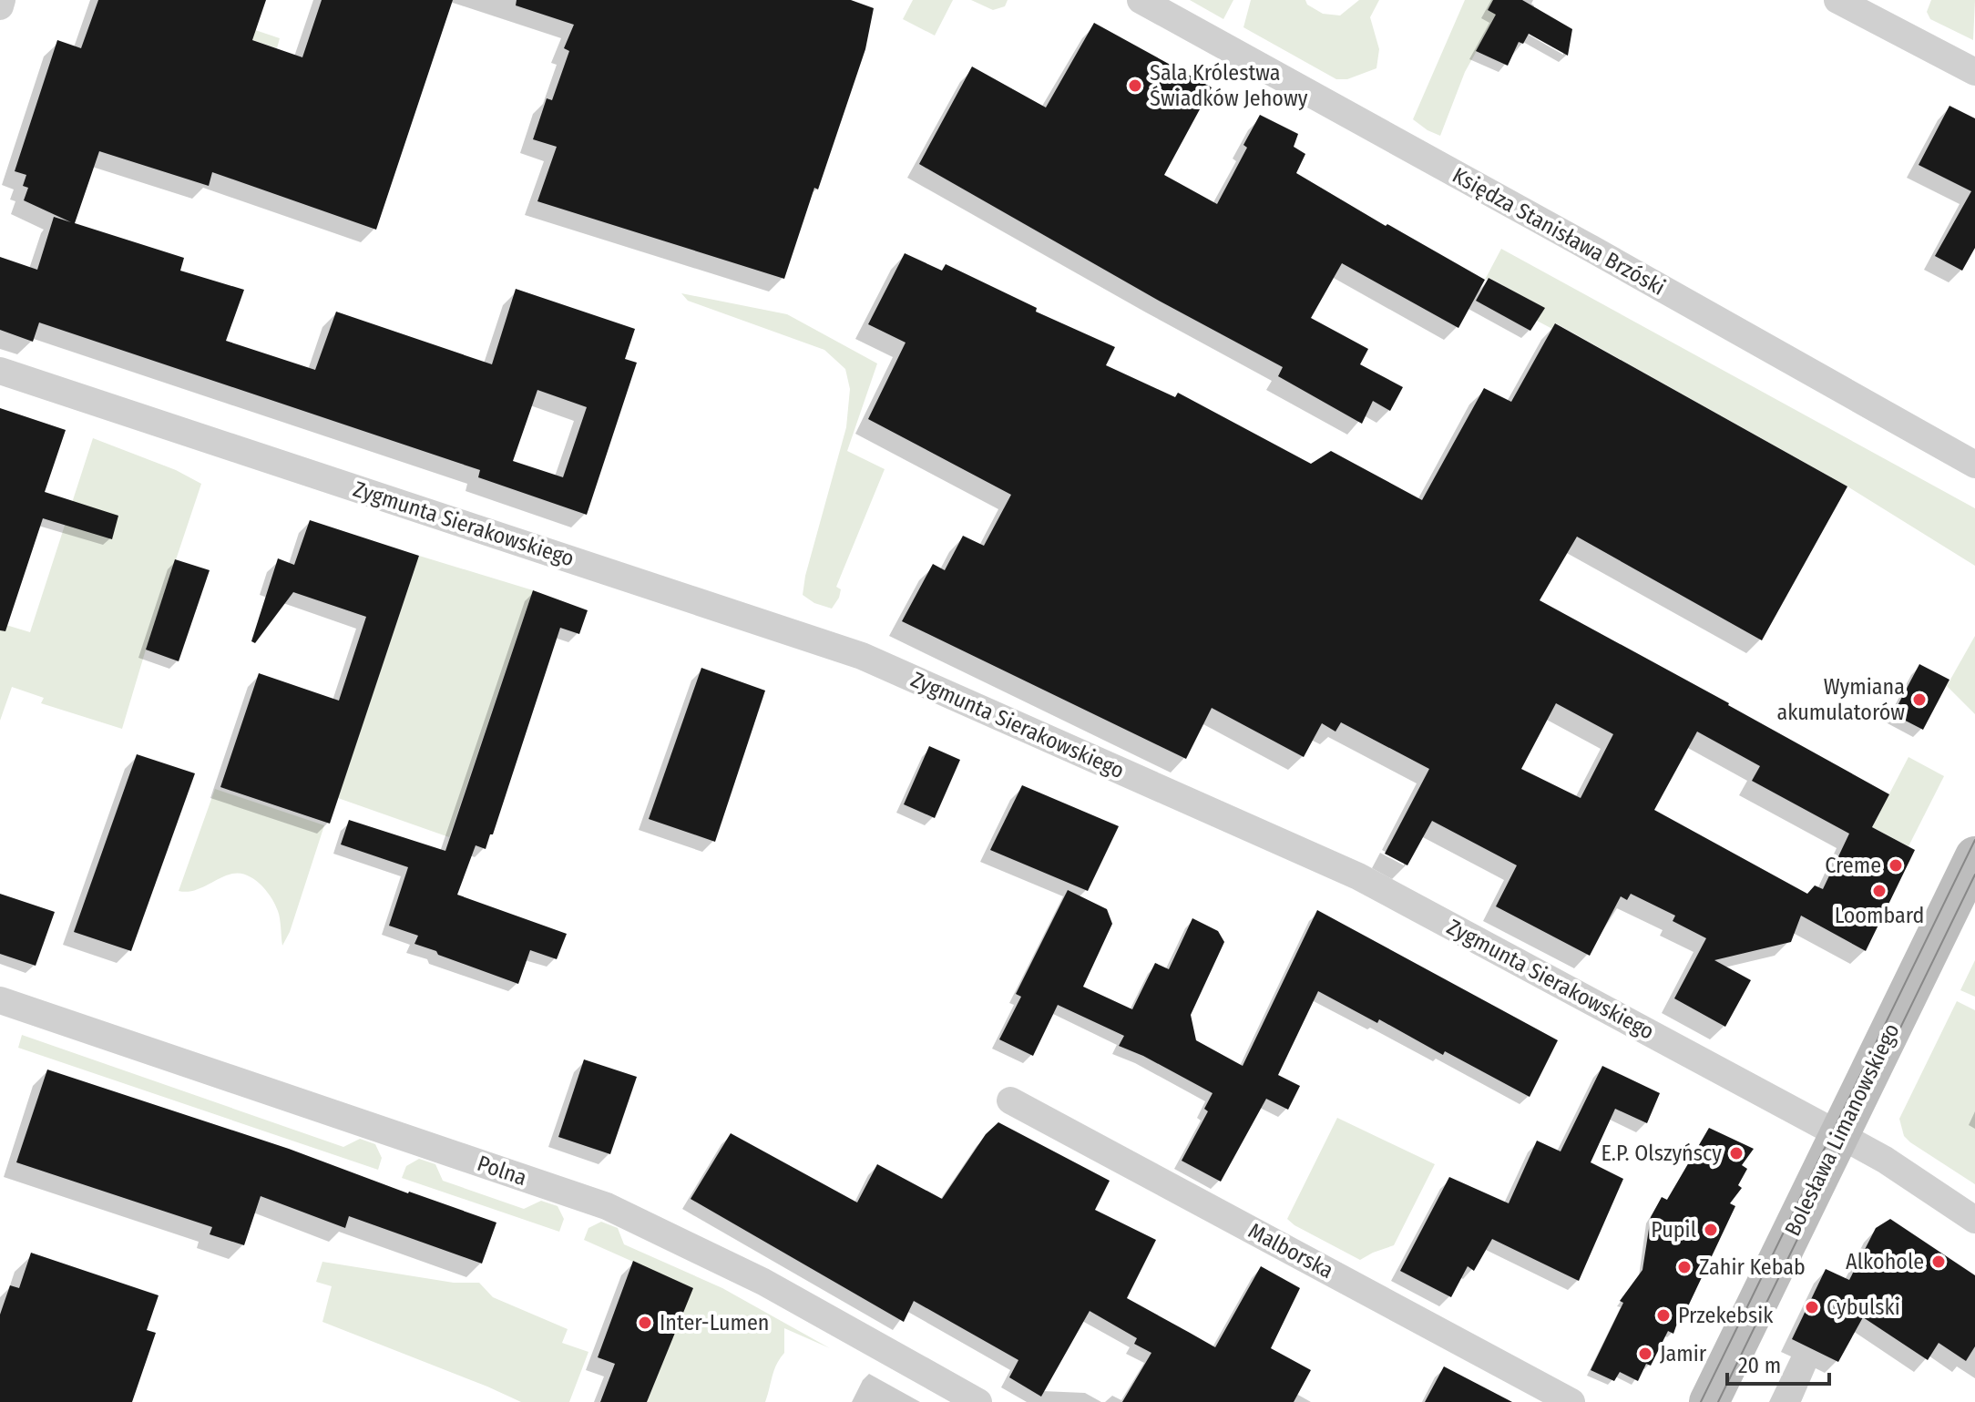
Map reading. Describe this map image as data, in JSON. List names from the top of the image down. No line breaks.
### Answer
{"streets":{"street":["Księdza Stanisława Brzóski","Zygmunta Sierakowskiego","Bolesława Limanowskiego","Polna","Malborska"]},"crossings":[["Zygmunta Sierakowskiego","Bolesława Limanowskiego"]],"places":["Sala Królestwa Świadków Jehowy","Wymiana akumulatorów","Creme","Loombard","E.P. Olszyńscy","Pupil","Alkohole","Zahir Kebab","Cybulski","Przekebsik","Inter-Lumen","Jamir"],"scale_bar":"20 m"}
